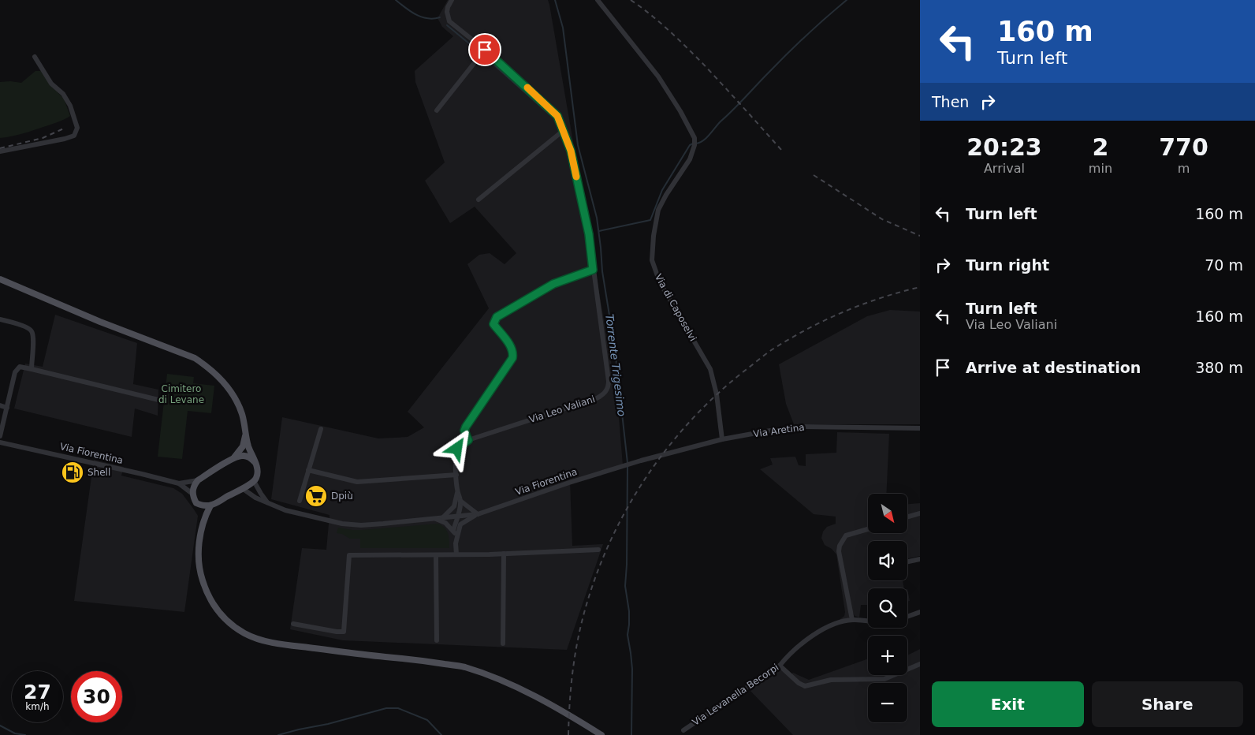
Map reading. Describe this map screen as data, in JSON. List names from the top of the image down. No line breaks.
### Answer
{"streets":{"main road":["Via Fiorentina"],"street":["Via di Caposelvi","Via Leo Valiani","Via Aretina","Via Levanella Becorpi"]},"crossings":[["Via di Caposelvi","Via Aretina"],["Via Aretina","Via Fiorentina"]],"water":["Torrente Trigesimo"],"parks":["Cimitero di Levane"],"places":{"fuel station":["Shell"],"supermarket":["Dpiù"]},"north":"bottom right","page":{"turn":["160 m","Turn left"],"then":"Then","eta":["20:23","Arrival","2","min","770","m"],"list":[{"name":"Turn left","value":"160 m"},{"name":"Turn right","value":"70 m"},{"name":"Turn left","note":"Via Leo Valiani","value":"160 m"},{"name":"Arrive at destination","value":"380 m"}],"map_buttons":["+","−"],"speed":"27 km/h","limit":"30","buttons":["Exit","Share"]}}
